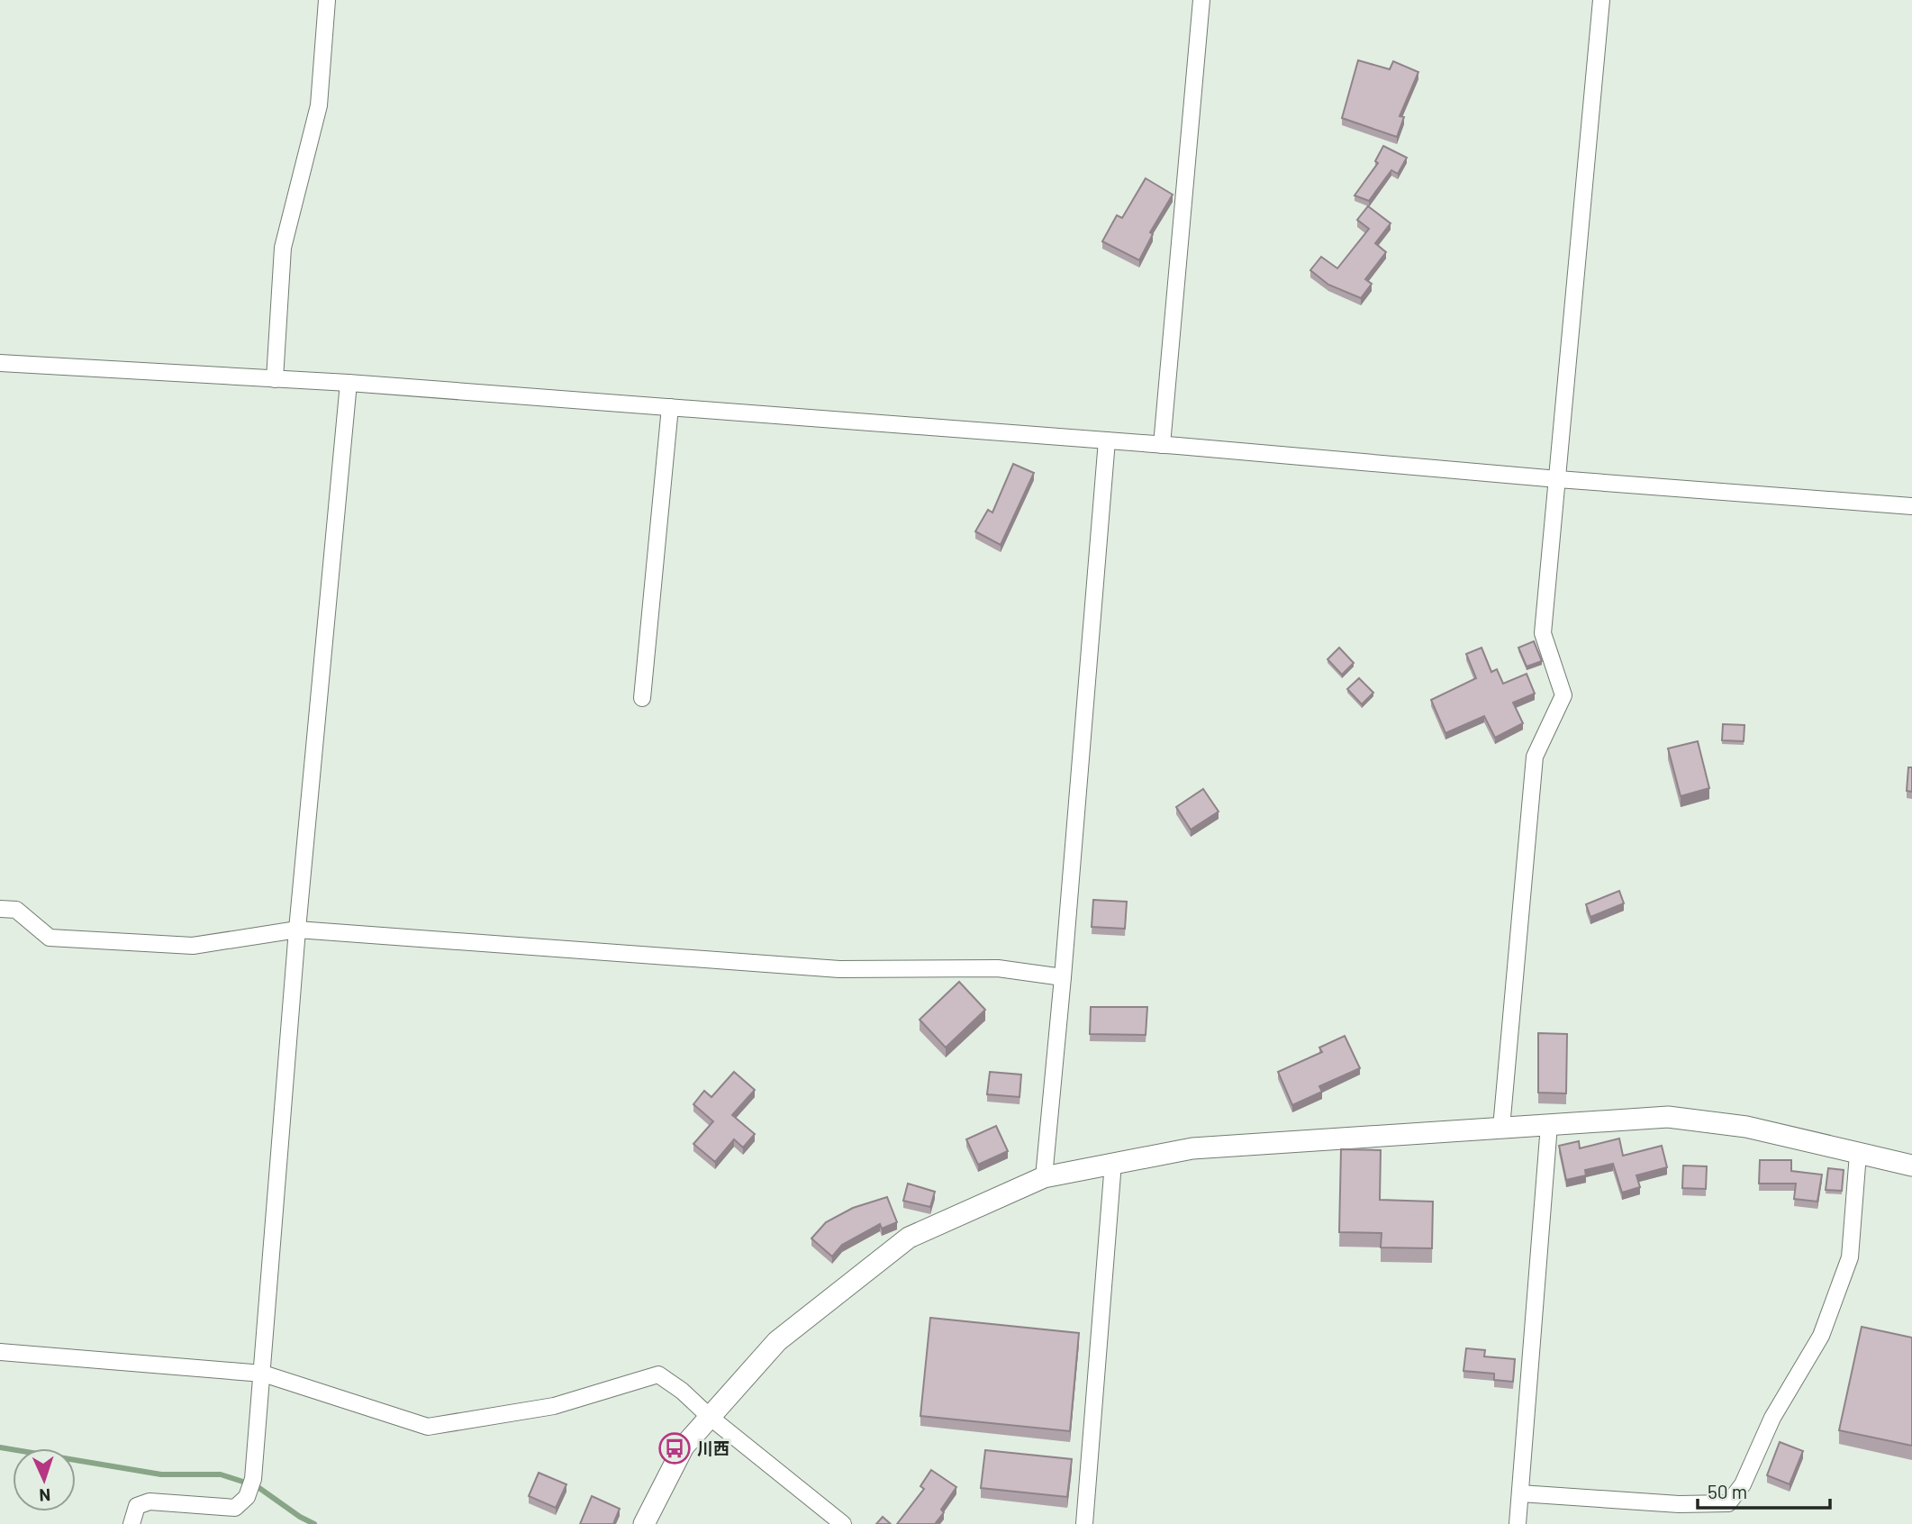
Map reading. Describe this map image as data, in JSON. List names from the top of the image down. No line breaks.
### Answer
{"places":{"bus stop":["川西"]},"scale_bar":"50 m","north":"bottom"}
